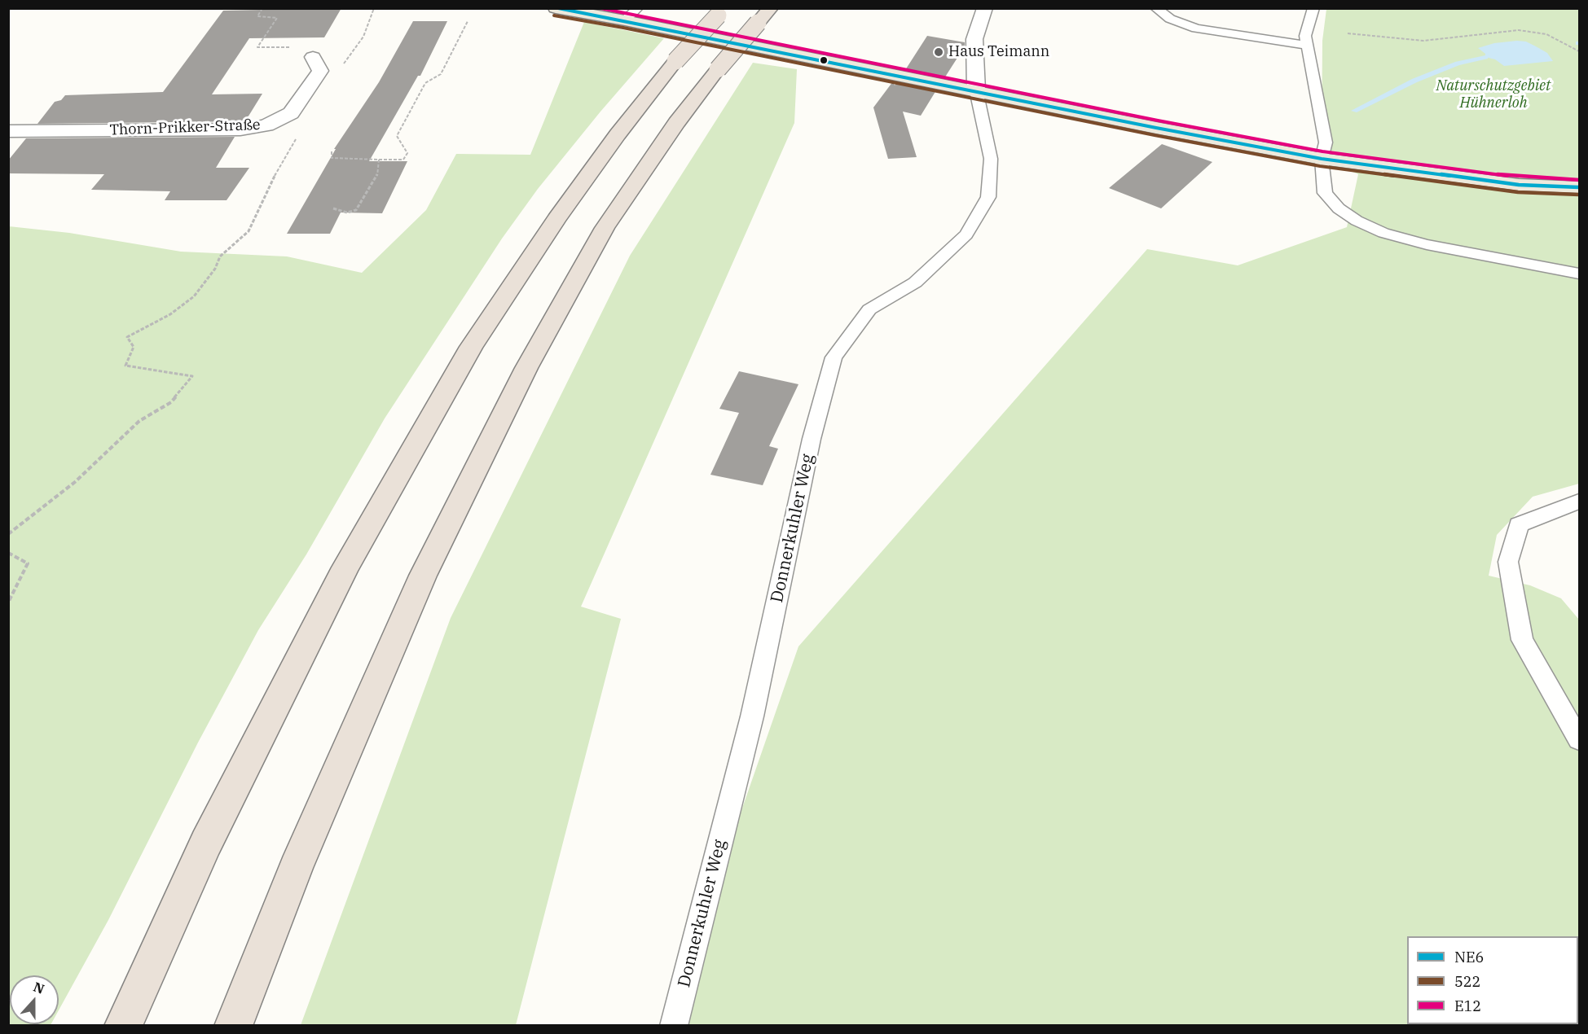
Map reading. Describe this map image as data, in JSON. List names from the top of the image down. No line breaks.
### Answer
{"streets":{"street":["Thorn-Prikker-Straße"],"lane":["Donnerkuhler Weg"]},"parks":["Naturschutzgebiet Hühnerloh"],"places":["Haus Teimann"],"lines":["transit line NE6","transit line E12","transit line 522"],"legend":["NE6","522","E12"],"north":"top"}
